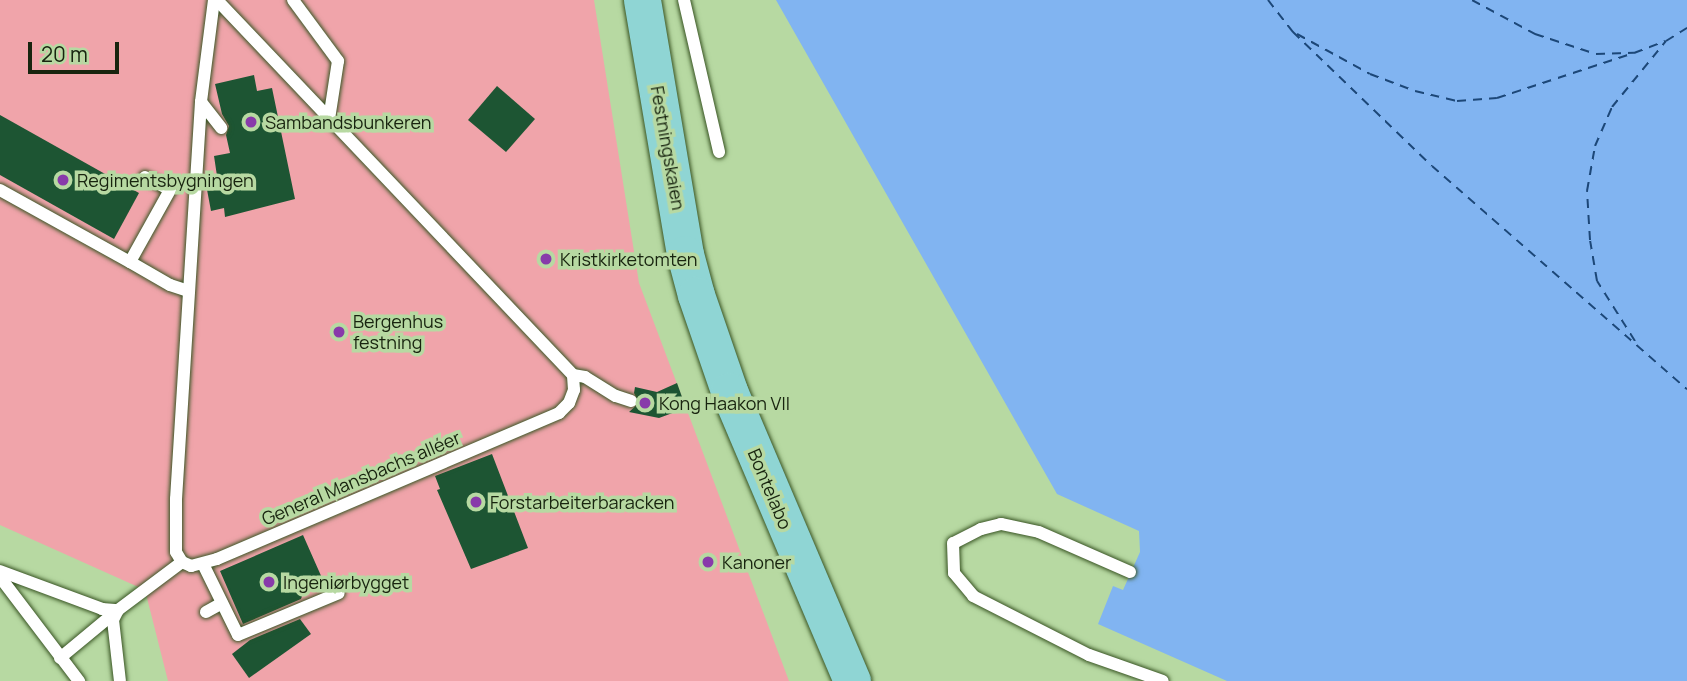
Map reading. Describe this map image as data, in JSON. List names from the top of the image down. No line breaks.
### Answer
{"streets":{"main road":["Festningskaien","Bontelabo"],"lane":["General Mansbachs alléer"]},"crossings":[["Festningskaien","Bontelabo"]],"places":["Sambandsbunkeren","Regimentsbygningen","Kristkirketomten","Bergenhus festning","Kong Haakon VII","Forstarbeiterbaracken","Kanoner","Ingeniørbygget"],"scale_bar":"20 m"}
